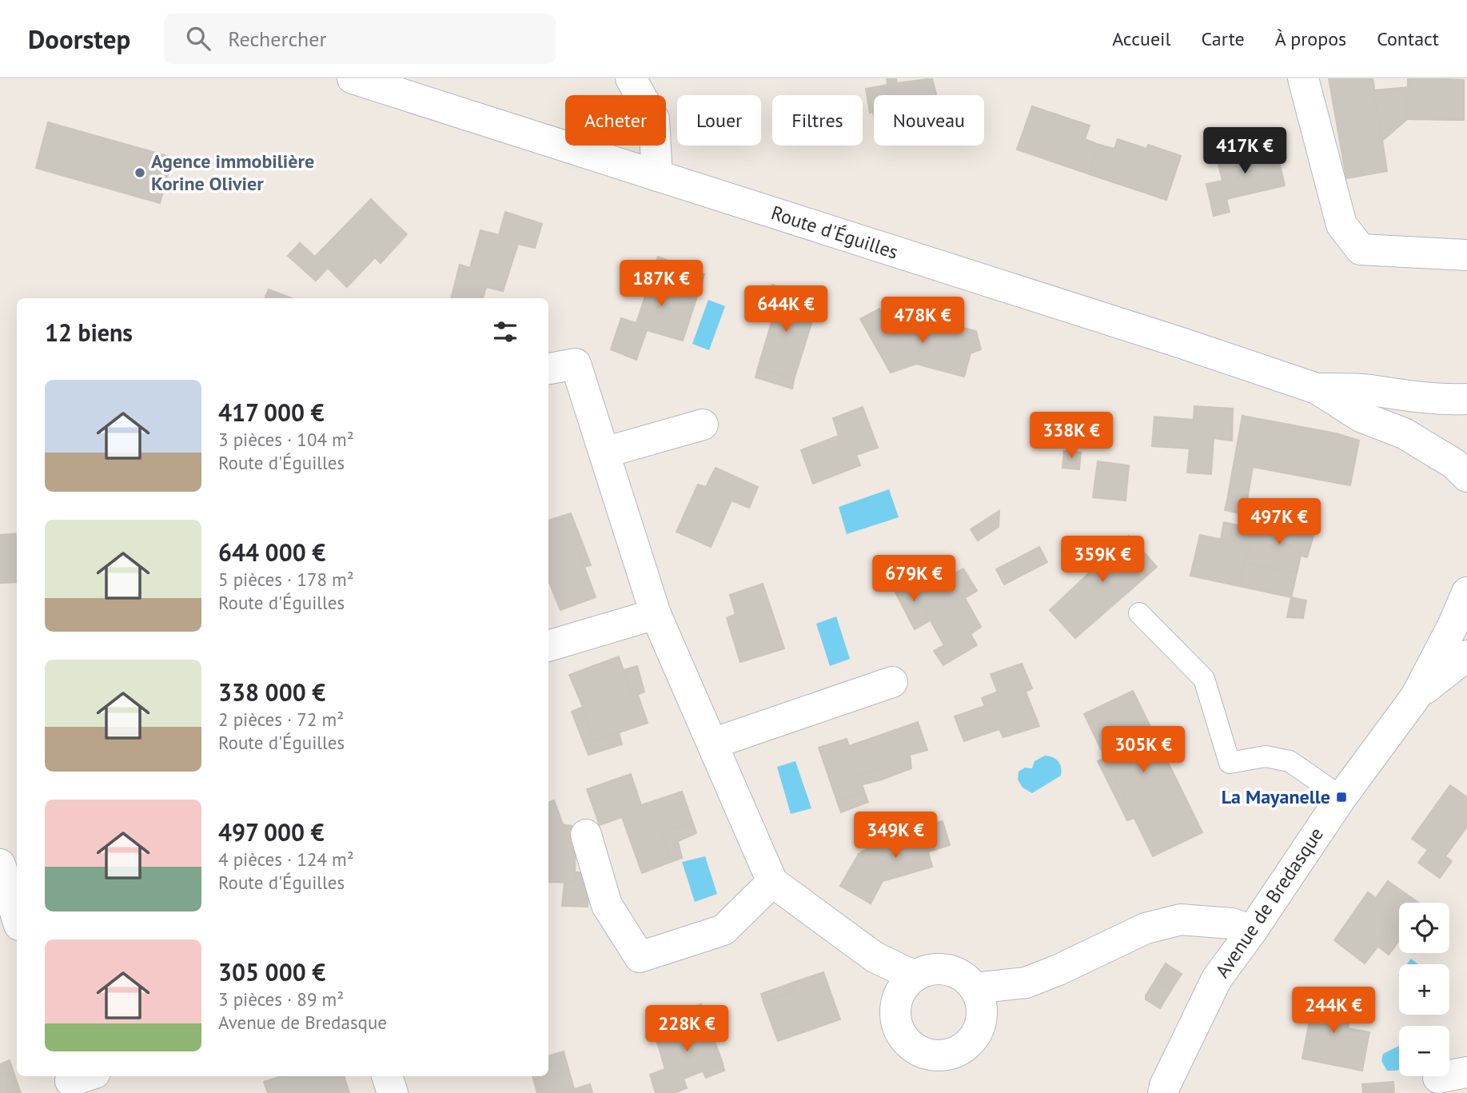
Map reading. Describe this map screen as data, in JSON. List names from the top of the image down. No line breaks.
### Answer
{"streets":{"street":["Route d'Éguilles","Avenue de Bredasque"]},"places":{"other":["Agence immobilière Korine Olivier"],"transit":["La Mayanelle"]},"page":{"header":"Doorstep","search":"Rechercher","nav":["Accueil","Carte","À propos","Contact"],"chip":["Acheter","Louer","Filtres","Nouveau"],"price":["417K €","187K €","644K €","478K €","338K €","497K €","359K €","679K €","305K €","349K €","244K €","228K €"],"heading":"12 biens","list":[{"name":"417 000 €","note":"3 pièces · 104 m² · Route d'Éguilles"},{"name":"644 000 €","note":"5 pièces · 178 m² · Route d'Éguilles"},{"name":"338 000 €","note":"2 pièces · 72 m² · Route d'Éguilles"},{"name":"497 000 €","note":"4 pièces · 124 m² · Route d'Éguilles"},{"name":"305 000 €","note":"3 pièces · 89 m² · Avenue de Bredasque"}],"map_buttons":["+","−"]}}
